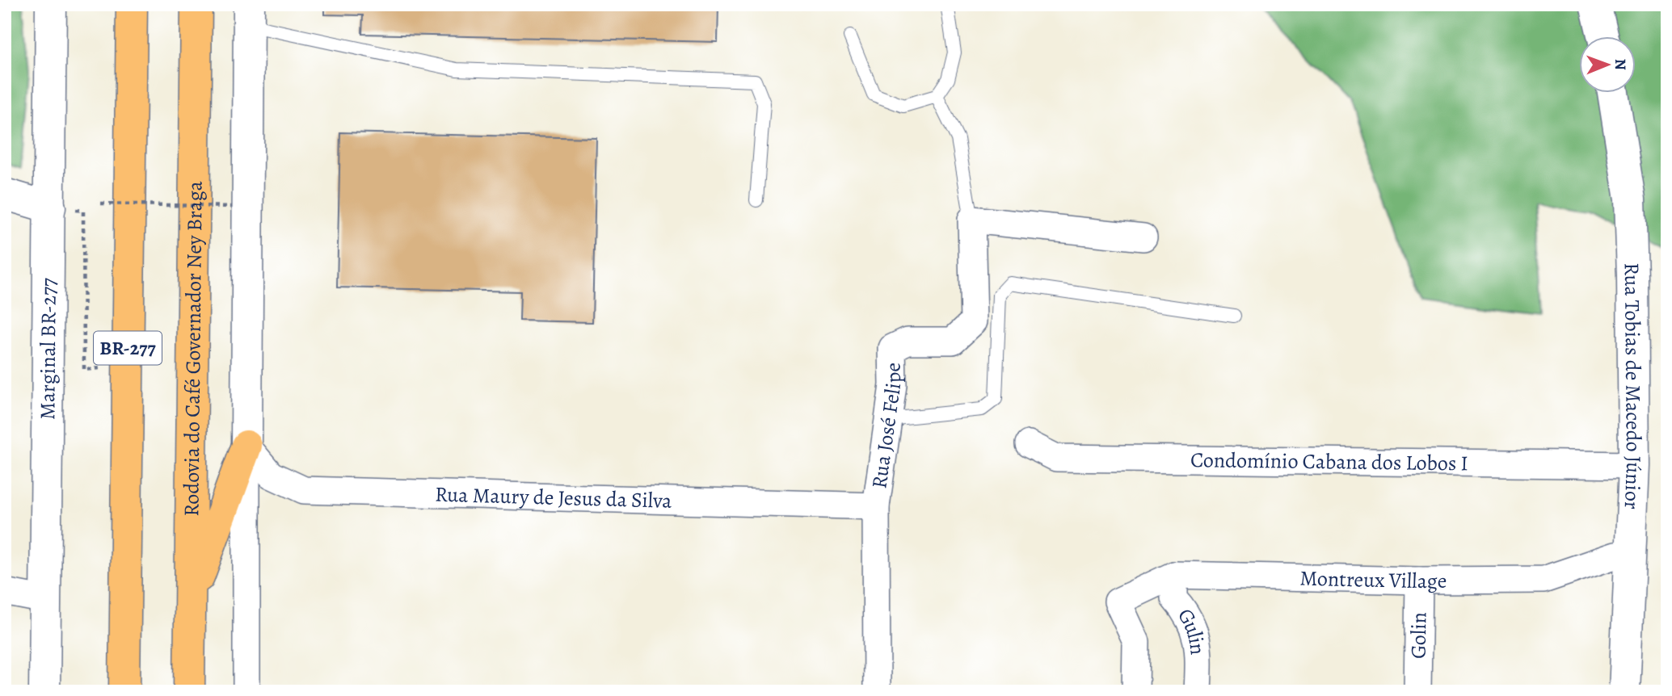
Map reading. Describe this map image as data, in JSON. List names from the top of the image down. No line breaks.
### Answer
{"streets":{"highway":["BR-277","Rodovia do Café Governador Ney Braga"],"street":["Marginal BR-277","Rua Tobias de Macedo Júnior","Rua José Felipe","Condomínio Cabana dos Lobos I","Rua Maury de Jesus da Silva","Montreux Village","Gulin","Golin"]},"crossings":[["Rua Tobias de Macedo Júnior","Condomínio Cabana dos Lobos I"],["Rua Tobias de Macedo Júnior","Montreux Village"],["Rua José Felipe","Rua Maury de Jesus da Silva"],["Montreux Village","Gulin"],["Montreux Village","Golin"]],"north":"right"}
